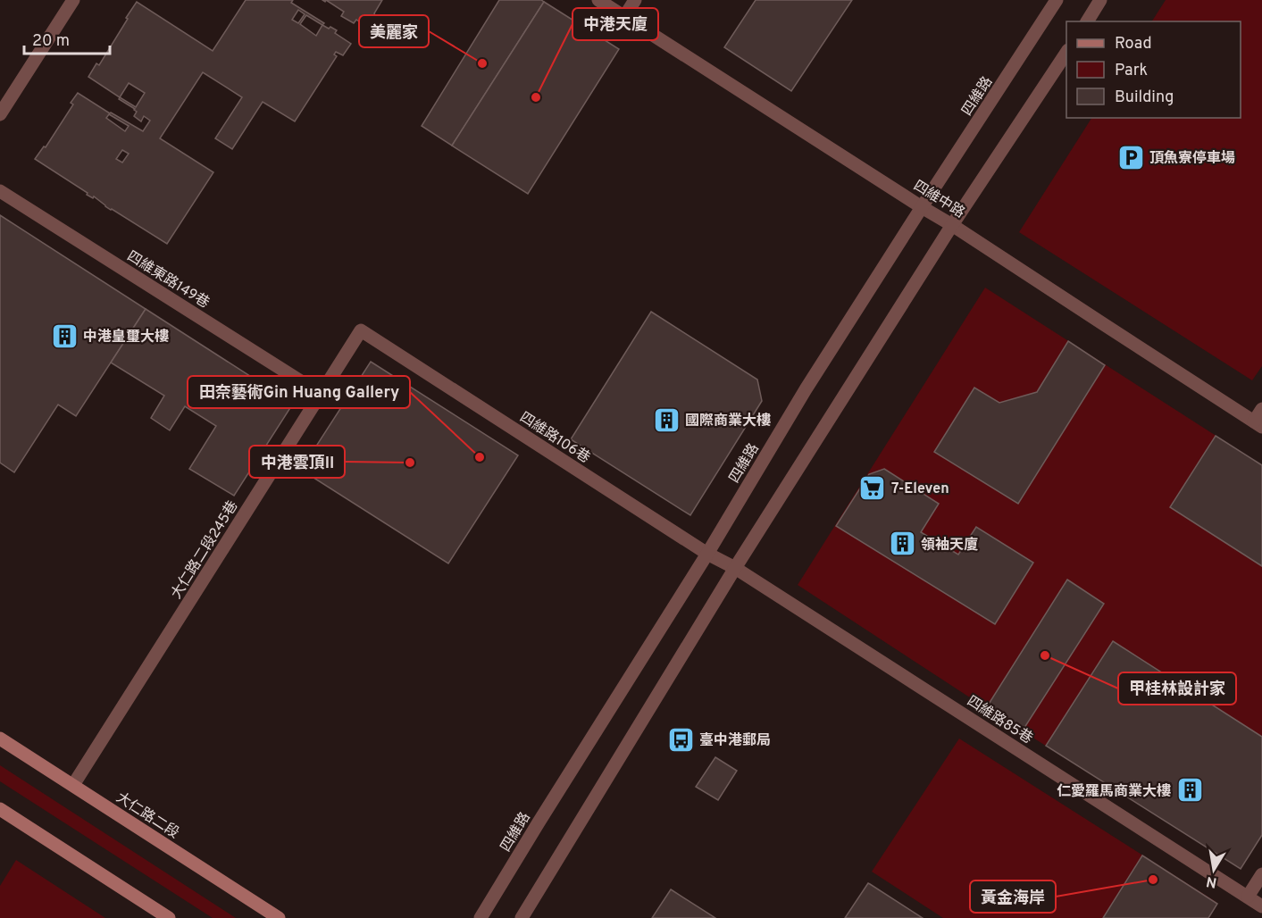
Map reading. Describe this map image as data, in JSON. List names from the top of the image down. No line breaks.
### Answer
{"streets":{"street":["四維路","四維中路","四維東路149巷","四維路106巷","大仁路二段245巷","四維路85巷","大仁路二段"]},"crossings":[["四維路","四維中路"],["四維路","四維路106巷"],["四維東路149巷","大仁路二段245巷"],["四維路106巷","大仁路二段245巷"],["四維路106巷","四維路85巷"],["大仁路二段245巷","大仁路二段"]],"places":{"other":["美麗家","中港天廈","田奈藝術Gin Huang Gallery","中港雲頂II","甲桂林設計家","黃金海岸"],"parking":["頂魚寮停車場"],"building":["中港皇璽大樓","國際商業大樓","領袖天廈","仁愛羅馬商業大樓"],"supermarket":["7-Eleven"],"bus stop":["臺中港郵局"]},"legend":["Road","Park","Building"],"scale_bar":"20 m","north":"bottom"}
